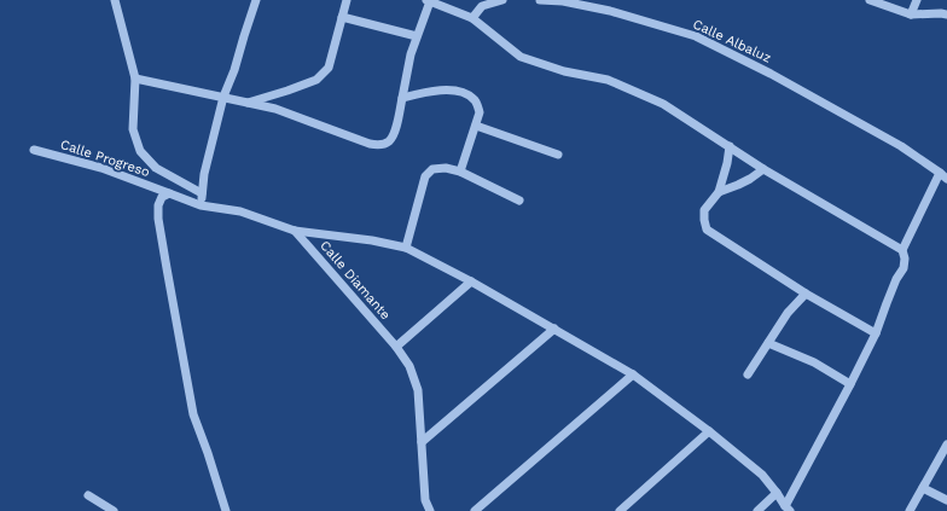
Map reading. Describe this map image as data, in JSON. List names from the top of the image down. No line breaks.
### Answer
{"streets":{"street":["Calle Albaluz","Calle Progreso","Calle Diamante"]},"crossings":[["Calle Progreso","Calle Diamante"]]}
